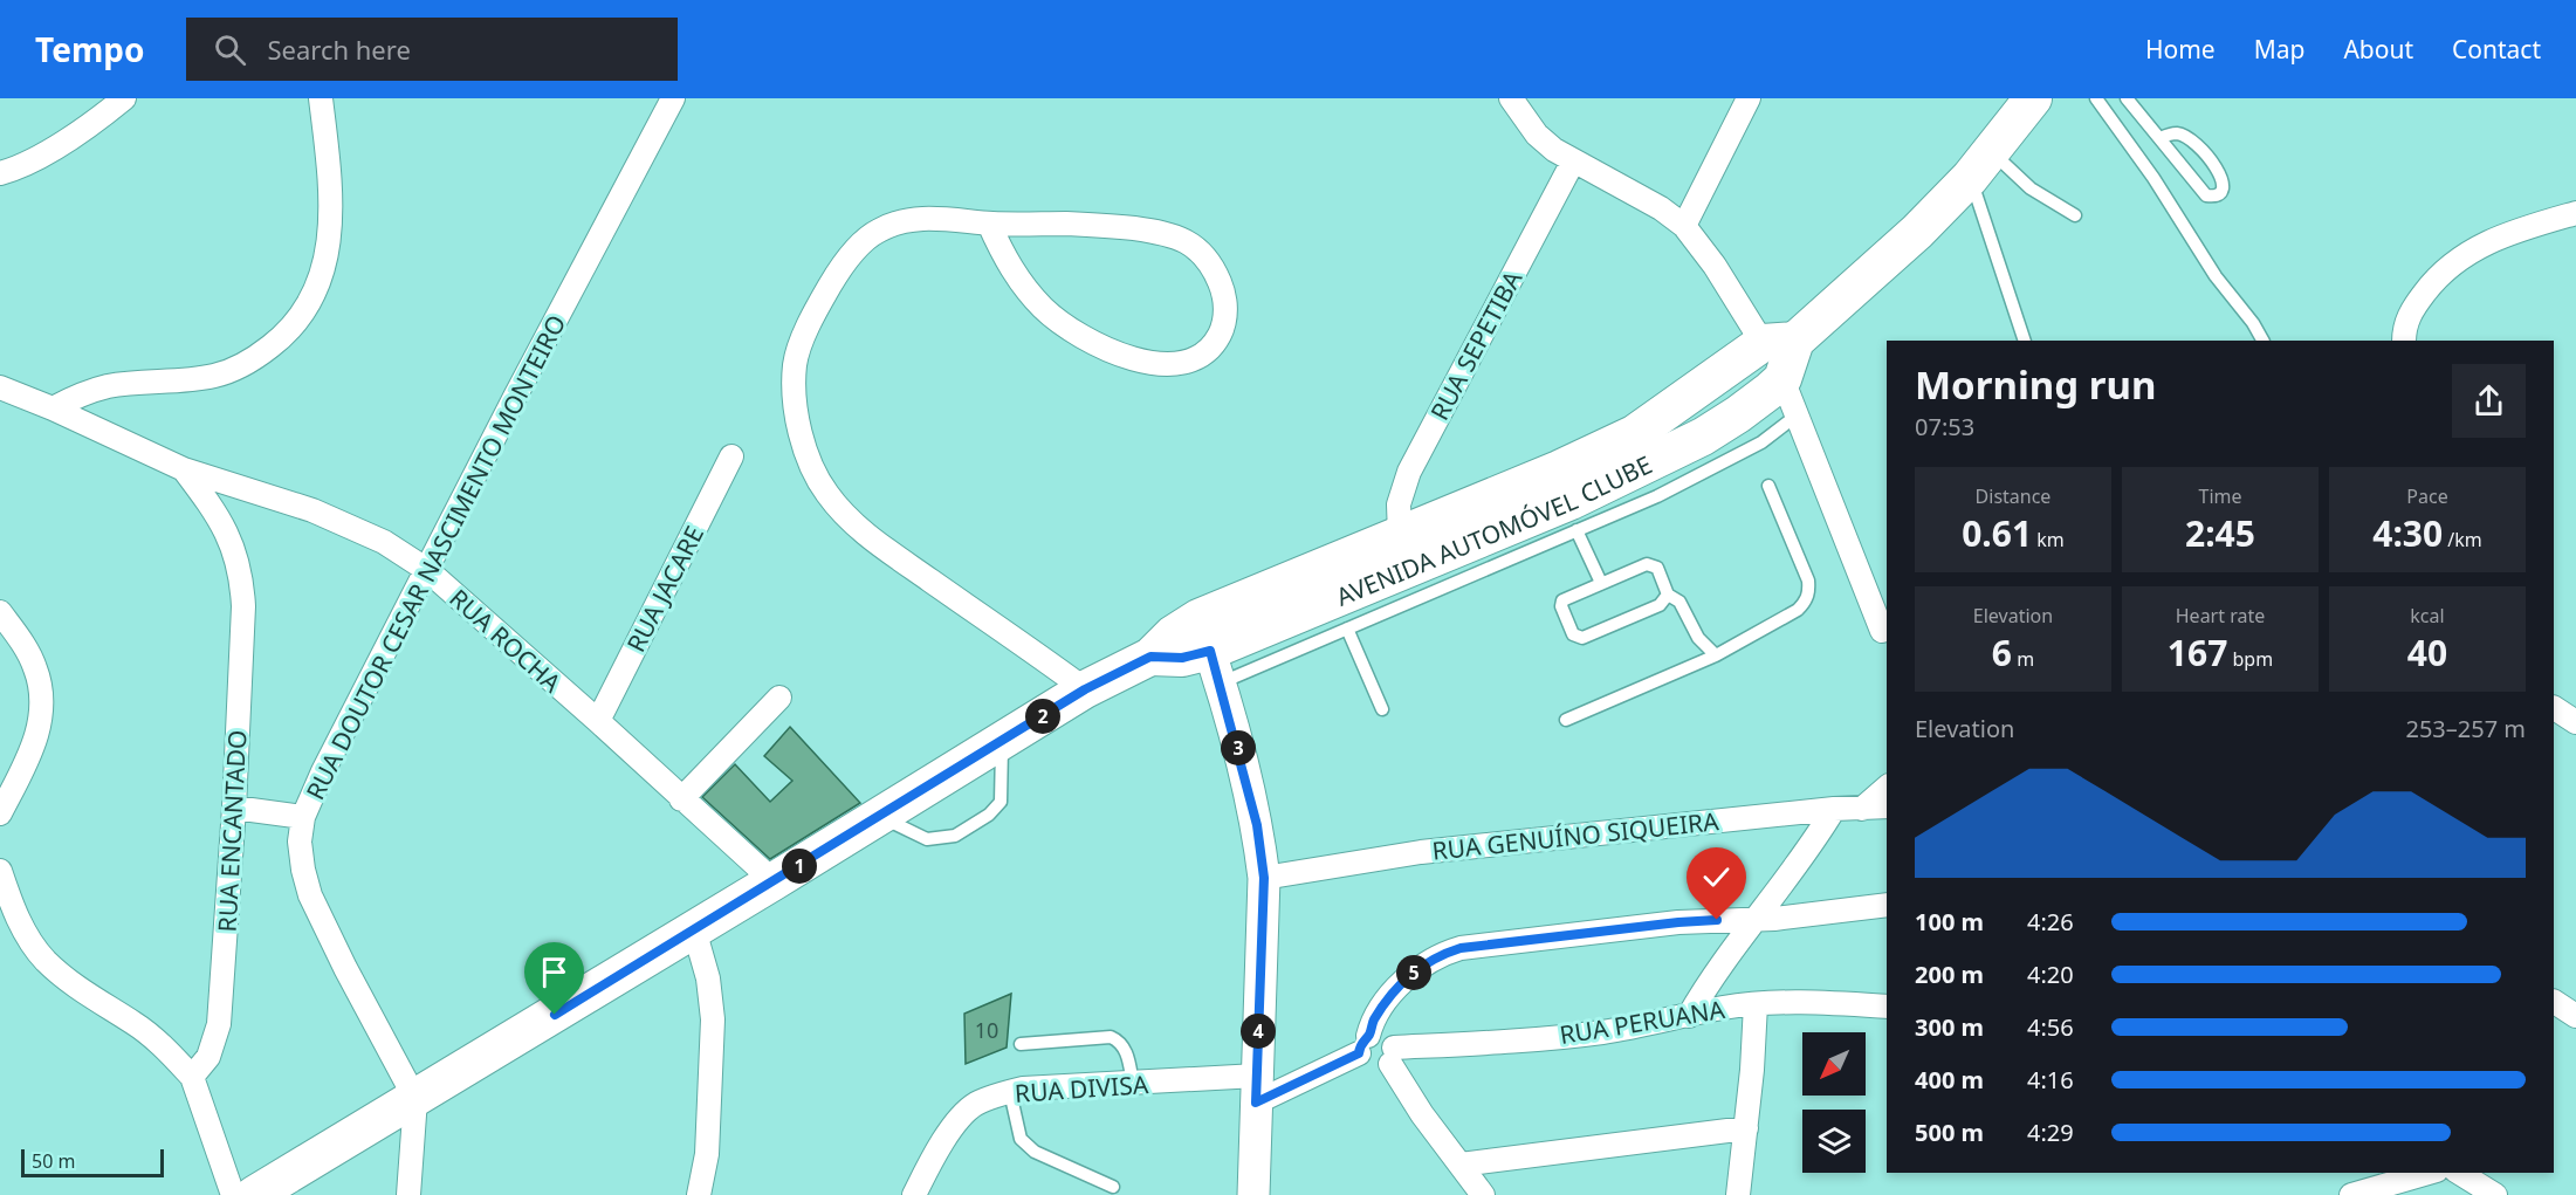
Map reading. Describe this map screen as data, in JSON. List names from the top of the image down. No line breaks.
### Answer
{"streets":{"main road":["AVENIDA AUTOMÓVEL CLUBE"],"street":["RUA SEPETIBA","RUA DOUTOR CESAR NASCIMENTO MONTEIRO","RUA JACARE","RUA ROCHA","RUA ENCANTADO","RUA GENUÍNO SIQUEIRA","RUA PERUANA","RUA DIVISA"]},"crossings":[["RUA SEPETIBA","AVENIDA AUTOMÓVEL CLUBE"],["AVENIDA AUTOMÓVEL CLUBE","RUA DOUTOR CESAR NASCIMENTO MONTEIRO"],["AVENIDA AUTOMÓVEL CLUBE","RUA ROCHA"],["RUA DOUTOR CESAR NASCIMENTO MONTEIRO","RUA ROCHA"],["RUA JACARE","RUA ROCHA"],["RUA ROCHA","RUA ENCANTADO"]],"house_numbers":["10"],"scale_bar":"50 m","north":"bottom left","page":{"header":"Tempo","search":"Search here","nav":["Home","Map","About","Contact"],"heading":["Morning run","07:53"],"stats":[["Distance","0.61 km"],["Time","2:45"],["Pace","4:30 /km"],["Elevation","6 m"],["Heart rate","167 bpm"],["kcal","40"]],"pins":["2","3","1","5","4"],"chart":["Elevation","253–257 m"],"list":[{"name":"100 m","note":"4:26"},{"name":"200 m","note":"4:20"},{"name":"300 m","note":"4:56"},{"name":"400 m","note":"4:16"},{"name":"500 m","note":"4:29"}],"scale":"50 m"}}
